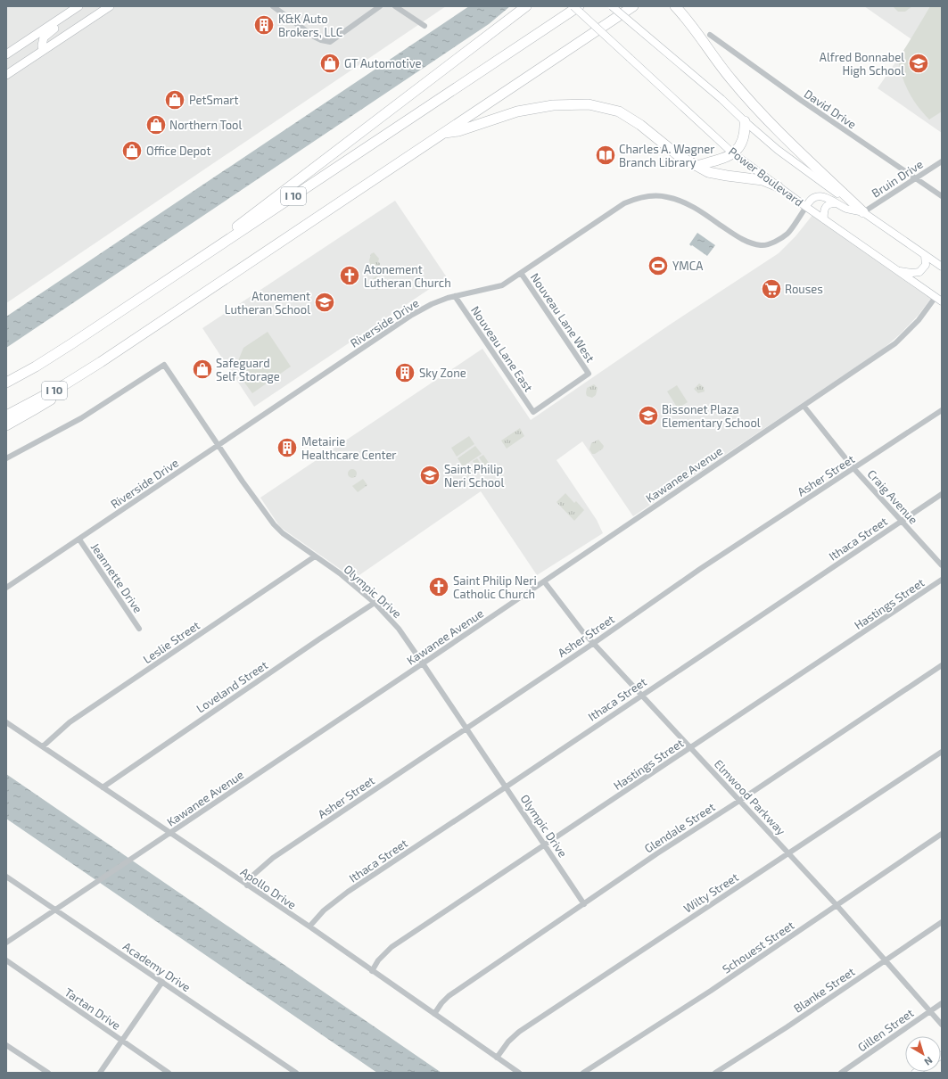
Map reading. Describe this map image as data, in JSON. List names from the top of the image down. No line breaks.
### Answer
{"streets":{"highway":["I 10"],"main road":["Power Boulevard"],"street":["David Drive","Bruin Drive","Nouveau Lane West","Riverside Drive","Nouveau Lane East","Kawanee Avenue","Asher Street","Craig Avenue","Ithaca Street","Jeannette Drive","Olympic Drive","Hastings Street","Leslie Street","Loveland Street","Elmwood Parkway","Glendale Street","Apollo Drive","Wilty Street","Schouest Street","Academy Drive","Blanke Street","Tartan Drive","Gillen Street"]},"crossings":[["David Drive","Bruin Drive"],["Power Boulevard","Riverside Drive"],["Power Boulevard","Kawanee Avenue"],["Nouveau Lane West","Riverside Drive"],["Nouveau Lane West","Nouveau Lane East"],["Riverside Drive","Nouveau Lane East"],["Riverside Drive","Jeannette Drive"],["Riverside Drive","Olympic Drive"],["Kawanee Avenue","Craig Avenue"],["Kawanee Avenue","Olympic Drive"],["Kawanee Avenue","Elmwood Parkway"],["Kawanee Avenue","Apollo Drive"],["Kawanee Avenue","Academy Drive"],["Asher Street","Craig Avenue"],["Asher Street","Olympic Drive"],["Asher Street","Elmwood Parkway"],["Asher Street","Apollo Drive"],["Craig Avenue","Ithaca Street"],["Ithaca Street","Olympic Drive"],["Ithaca Street","Elmwood Parkway"],["Ithaca Street","Apollo Drive"],["Olympic Drive","Hastings Street"],["Olympic Drive","Leslie Street"],["Olympic Drive","Loveland Street"],["Olympic Drive","Glendale Street"],["Hastings Street","Elmwood Parkway"],["Hastings Street","Apollo Drive"],["Leslie Street","Apollo Drive"],["Loveland Street","Apollo Drive"],["Elmwood Parkway","Glendale Street"],["Elmwood Parkway","Wilty Street"],["Elmwood Parkway","Schouest Street"],["Elmwood Parkway","Blanke Street"],["Elmwood Parkway","Gillen Street"],["Glendale Street","Apollo Drive"],["Apollo Drive","Wilty Street"]],"places":{"building":["K&K Auto Brokers, LLC","Sky Zone","Metairie Healthcare Center"],"shop":["GT Automotive","PetSmart","Northern Tool","Office Depot","Safeguard Self Storage"],"school or university":["Alfred Bonnabel High School","Atonement Lutheran School","Bissonet Plaza Elementary School","Saint Philip Neri School"],"library":["Charles A. Wagner Branch Library"],"sports":["YMCA"],"church":["Atonement Lutheran Church","Saint Philip Neri Catholic Church"],"supermarket":["Rouses"]},"north":"bottom right"}
